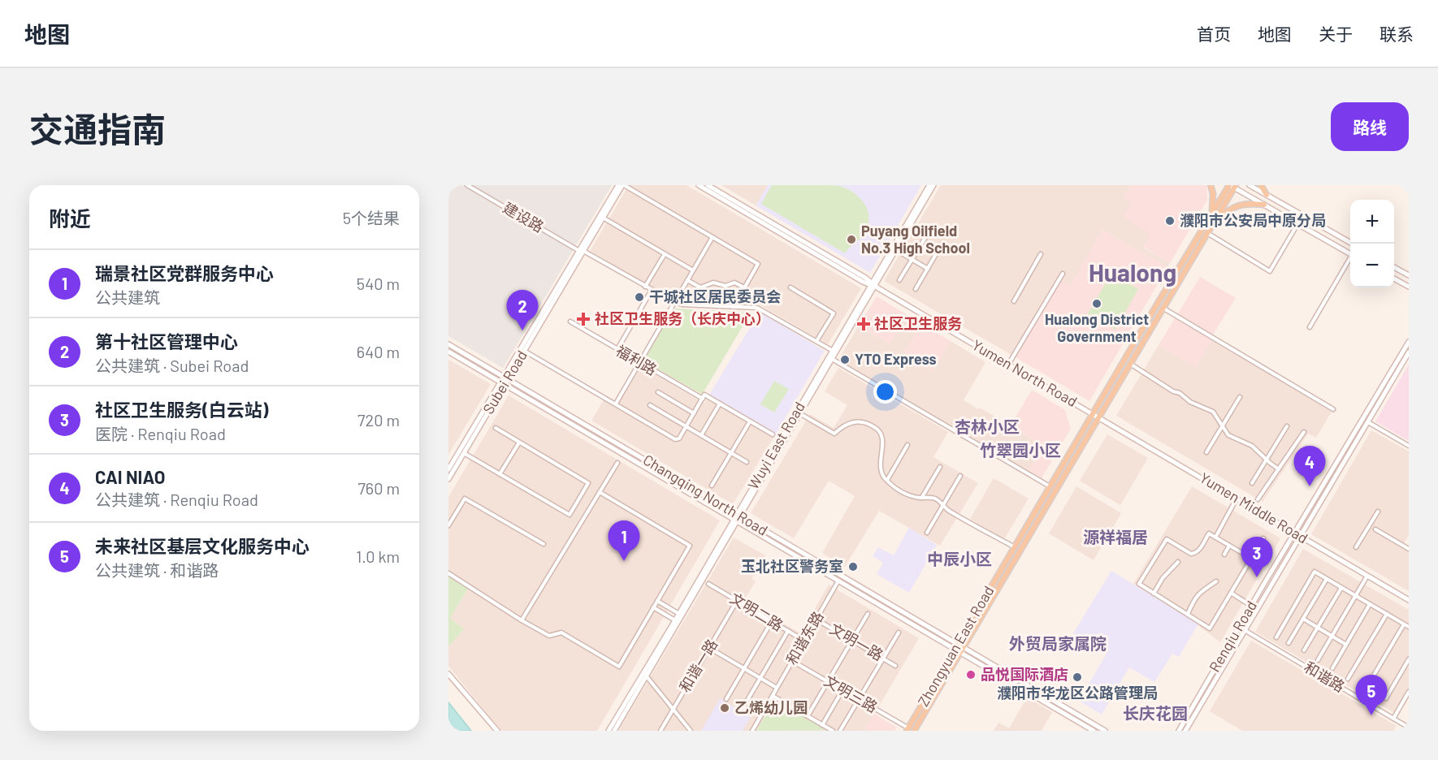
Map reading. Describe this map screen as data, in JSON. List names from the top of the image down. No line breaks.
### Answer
{"streets":{"main road":["Zhongyuan East Road"],"street":["建设路","福利路","Yumen North Road","Subei Road","Wuyi East Road","Changqing North Road","Yumen Middle Road","文明二路","Renqiu Road","和谐东路","文明一路","和谐一路","和谐路","文明三路"]},"crossings":[["建设路","Subei Road"],["Yumen North Road","Wuyi East Road"],["Yumen North Road","Yumen Middle Road"],["Yumen North Road","Zhongyuan East Road"],["Subei Road","Changqing North Road"],["Wuyi East Road","Changqing North Road"],["Changqing North Road","和谐东路"],["Changqing North Road","Zhongyuan East Road"],["Yumen Middle Road","Renqiu Road"],["Yumen Middle Road","Zhongyuan East Road"],["文明二路","和谐东路"],["文明二路","和谐一路"],["Renqiu Road","和谐路"],["和谐东路","文明一路"],["和谐东路","文明三路"],["Zhongyuan East Road","文明三路"]],"districts":["Hualong","杏林小区","竹翠园小区","源祥福居","中辰小区","外贸局家属院","长庆花园"],"places":{"other":["濮阳市公安局中原分局","Puyang Oilfield No.3 High School","干城社区居民委员会","Hualong District Government","YTO Express","玉北社区警务室","品悦国际酒店","濮阳市华龙区公路管理局","乙烯幼儿园"],"health":["社区卫生服务（长庆中心）","社区卫生服务"]},"page":{"header":"地图","nav":["首页","地图","关于","联系"],"title":"交通指南","buttons":"路线","heading":["附近","5个结果"],"map_buttons":["+","−"],"list":[{"mark":"1","name":"瑞景社区党群服务中心","note":"公共建筑","value":"540 m"},{"mark":"2","name":"第十社区管理中心","note":"公共建筑 · Subei Road","value":"640 m"},{"mark":"3","name":"社区卫生服务(白云站)","note":"医院 · Renqiu Road","value":"720 m"},{"mark":"4","name":"CAI NIAO","note":"公共建筑 · Renqiu Road","value":"760 m"},{"mark":"5","name":"未来社区基层文化服务中心","note":"公共建筑 · 和谐路","value":"1.0 km"}],"pins":["2","4","1","3","5"]}}
